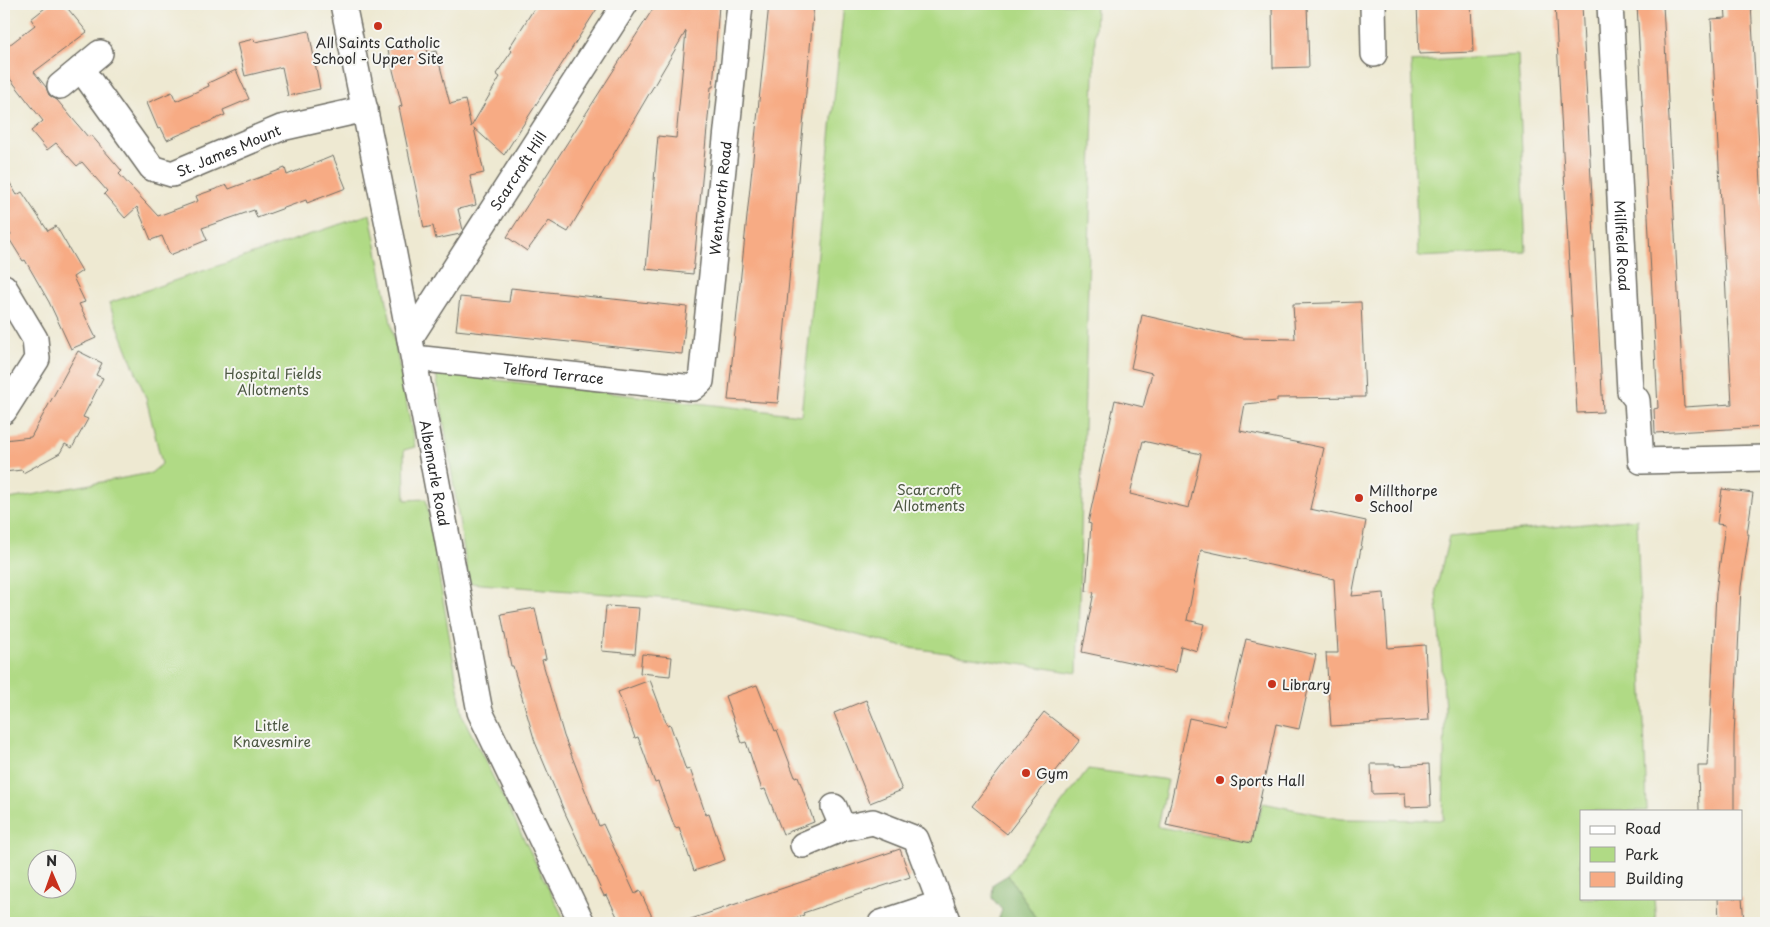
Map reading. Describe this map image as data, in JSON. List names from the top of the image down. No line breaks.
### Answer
{"streets":{"street":["St. James Mount","Scarcroft Hill","Wentworth Road","Millfield Road","Telford Terrace","Albemarle Road"]},"crossings":[["St. James Mount","Albemarle Road"],["Scarcroft Hill","Telford Terrace"],["Scarcroft Hill","Albemarle Road"],["Wentworth Road","Telford Terrace"],["Telford Terrace","Albemarle Road"]],"parks":["Hospital Fields Allotments","Scarcroft Allotments","Little Knavesmire"],"places":["All Saints Catholic School - Upper Site","Millthorpe School","Library","Gym","Sports Hall"],"legend":["Road","Park","Building"],"north":"top"}
